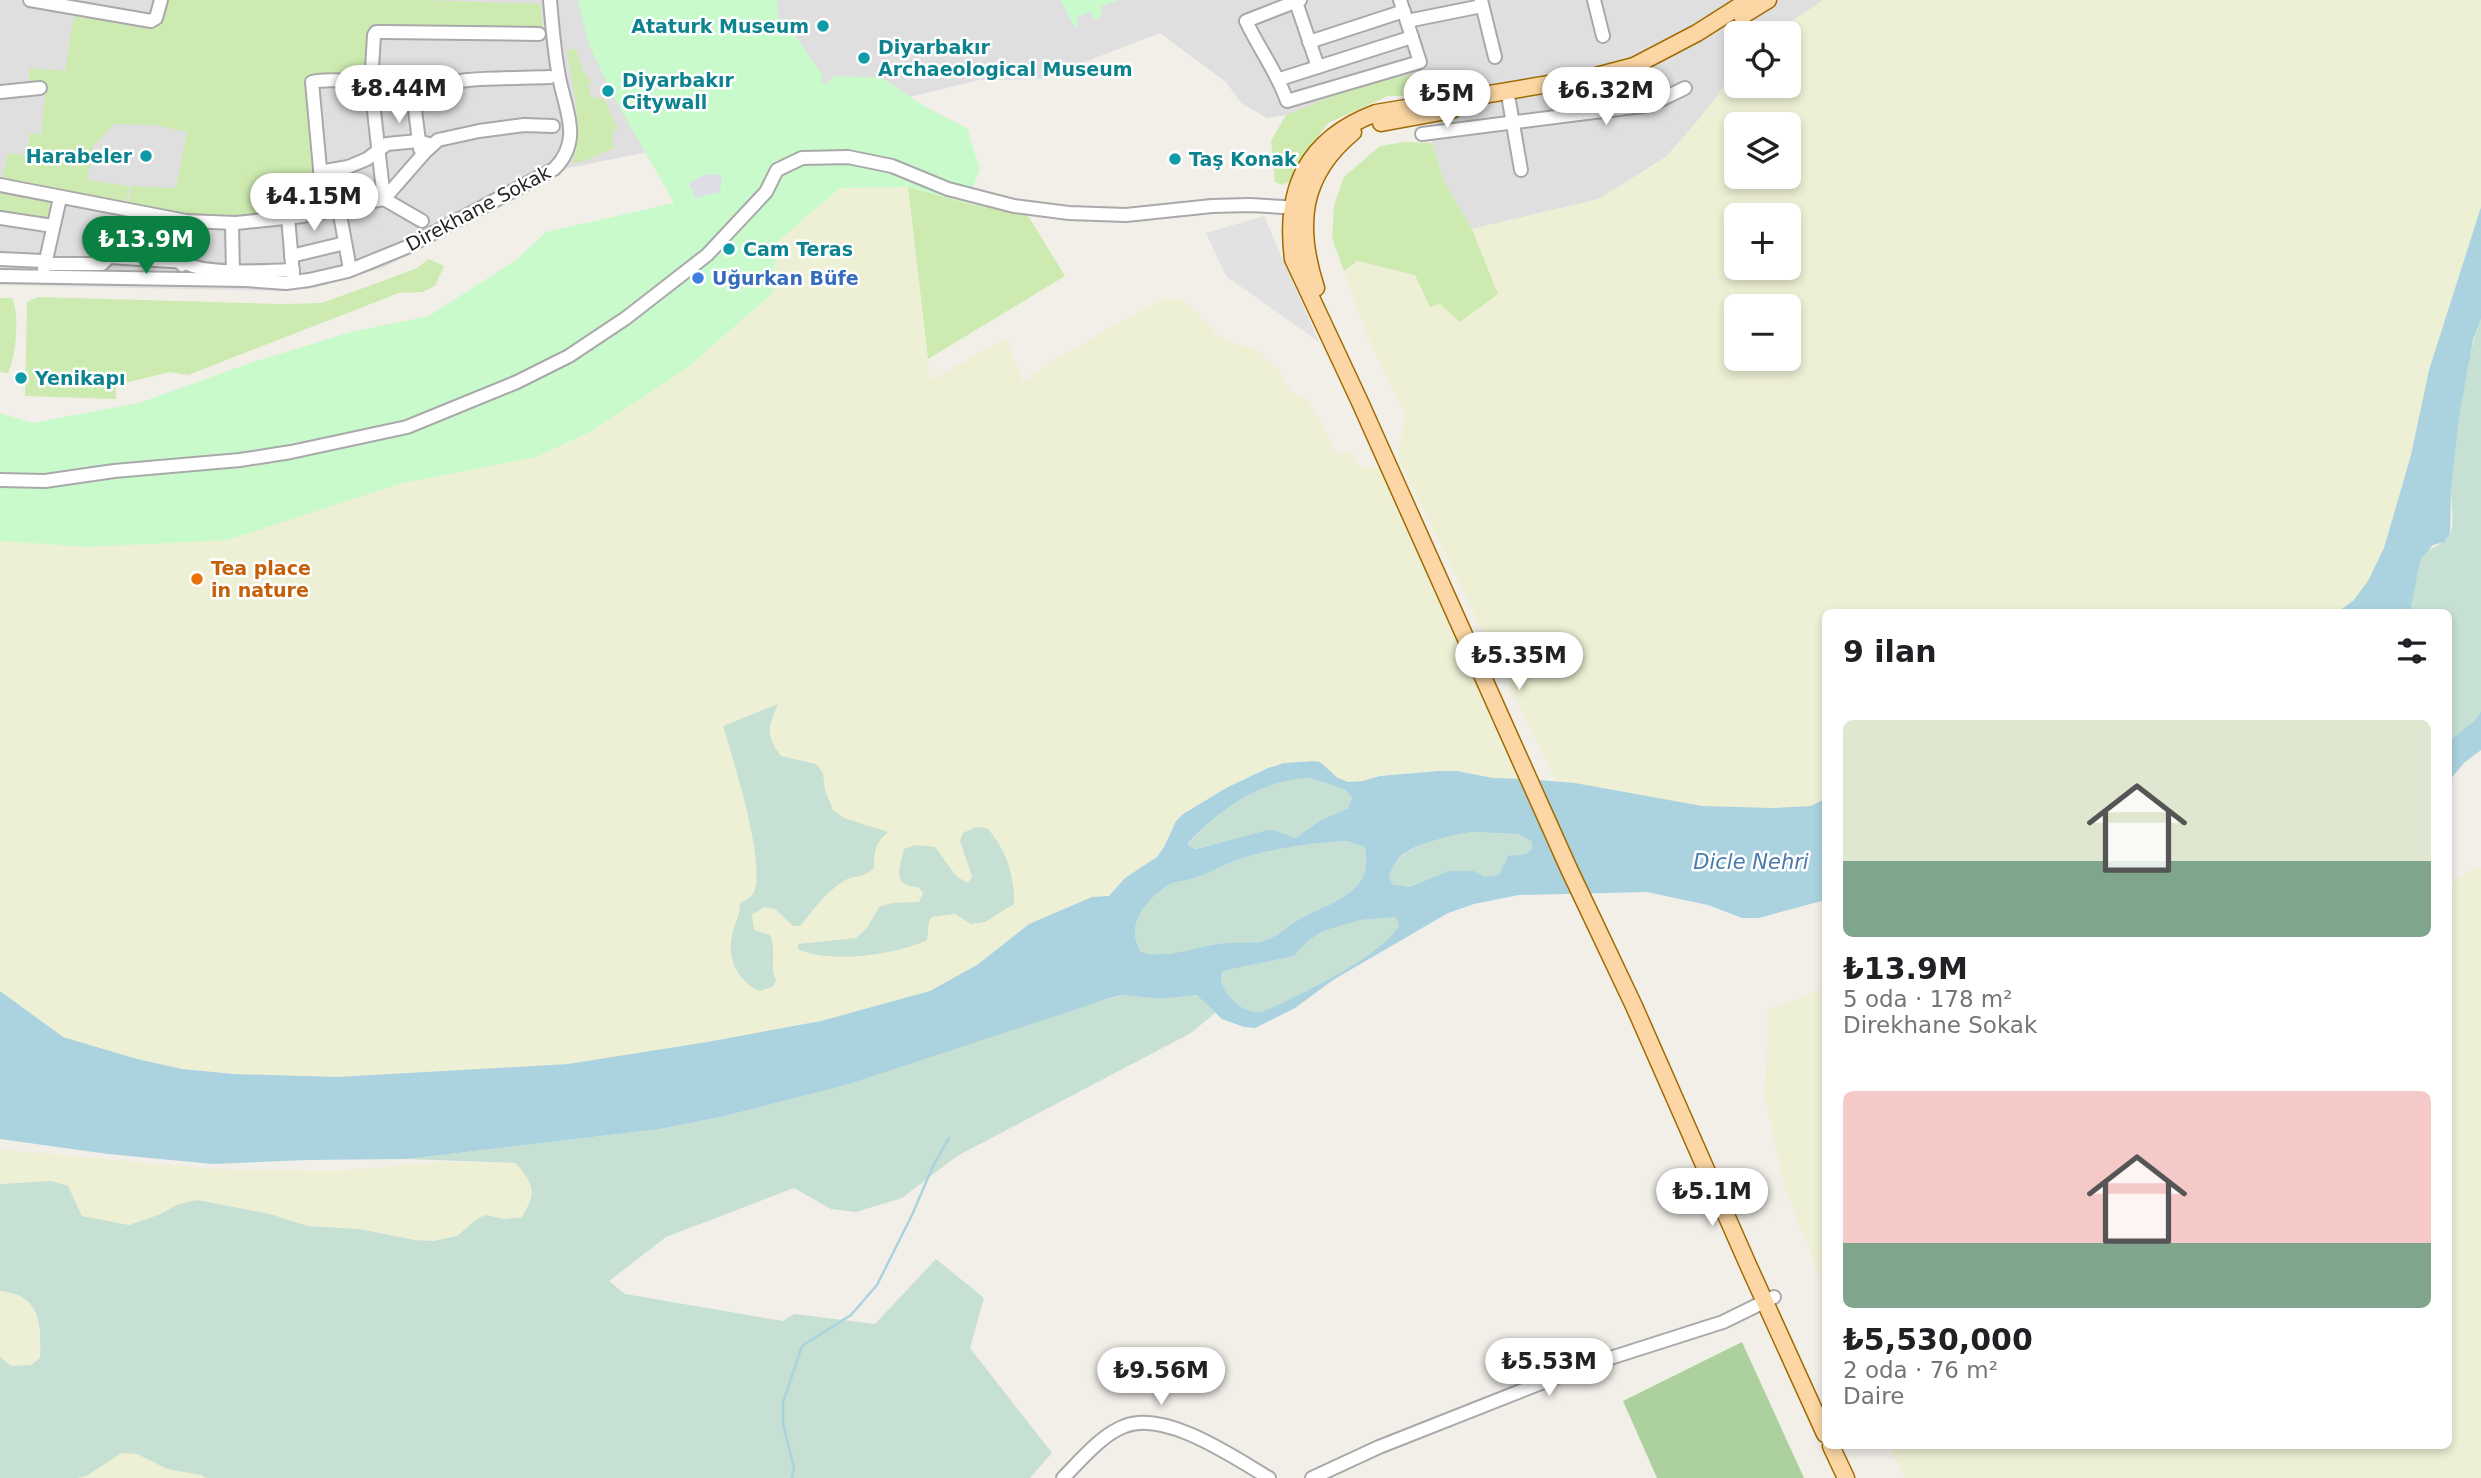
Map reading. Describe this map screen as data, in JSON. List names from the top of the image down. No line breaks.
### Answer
{"streets":{"street":["Direkhane Sokak"]},"water":["Dicle Nehri"],"places":["Ataturk Museum","Diyarbakır Archaeological Museum","Diyarbakır Citywall","Harabeler","Taş Konak","Cam Teras","Uğurkan Büfe","Yenikapı","Tea place in nature"],"page":{"map_buttons":["+","−"],"price":["₺8.44M","₺6.32M","₺5M","₺4.15M","₺13.9M","₺5.35M","₺5.1M","₺5.53M","₺9.56M"],"heading":"9 ilan","list":[{"name":"₺13.9M","note":"5 oda · 178 m² · Direkhane Sokak"},{"name":"₺5,530,000","note":"2 oda · 76 m² · Daire"}]}}
